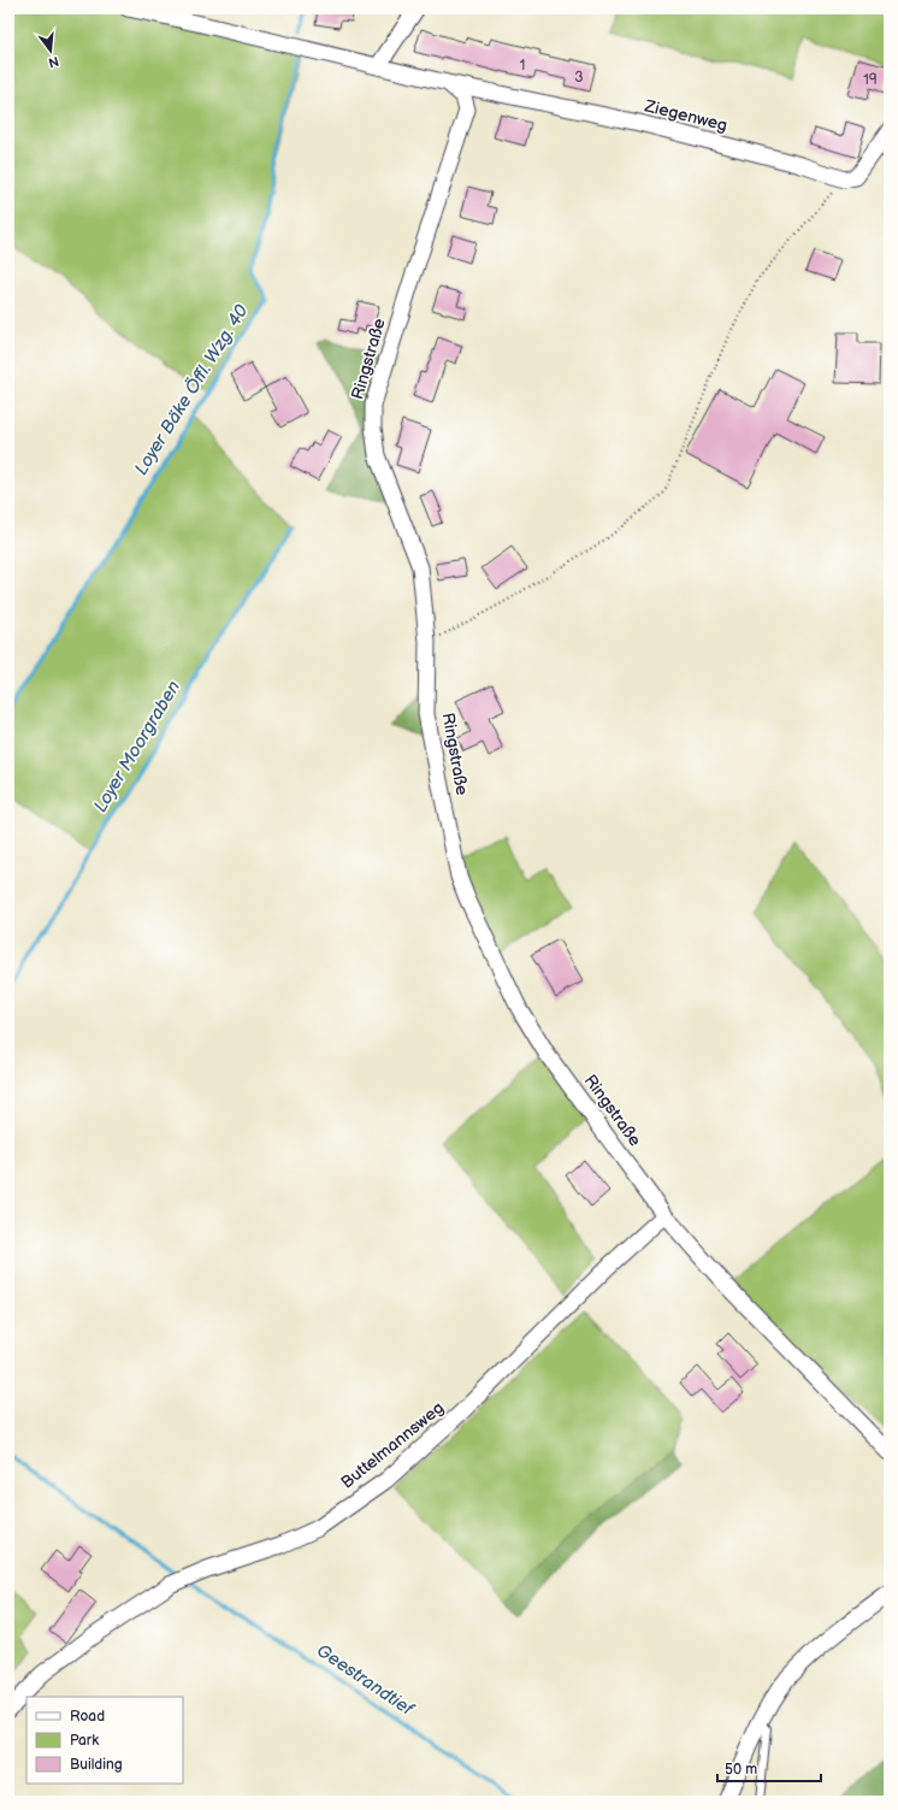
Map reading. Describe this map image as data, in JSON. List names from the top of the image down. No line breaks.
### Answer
{"streets":{"street":["Ziegenweg","Ringstraße","Buttelmannsweg"]},"crossings":[["Ziegenweg","Ringstraße"],["Ringstraße","Buttelmannsweg"]],"water":["Loyer Bäke Öffl. Wzg. 40","Loyer Moorgraben","Geestrandtief"],"house_numbers":["1","3","19"],"legend":["Road","Park","Building"],"scale_bar":"50 m","north":"bottom"}
